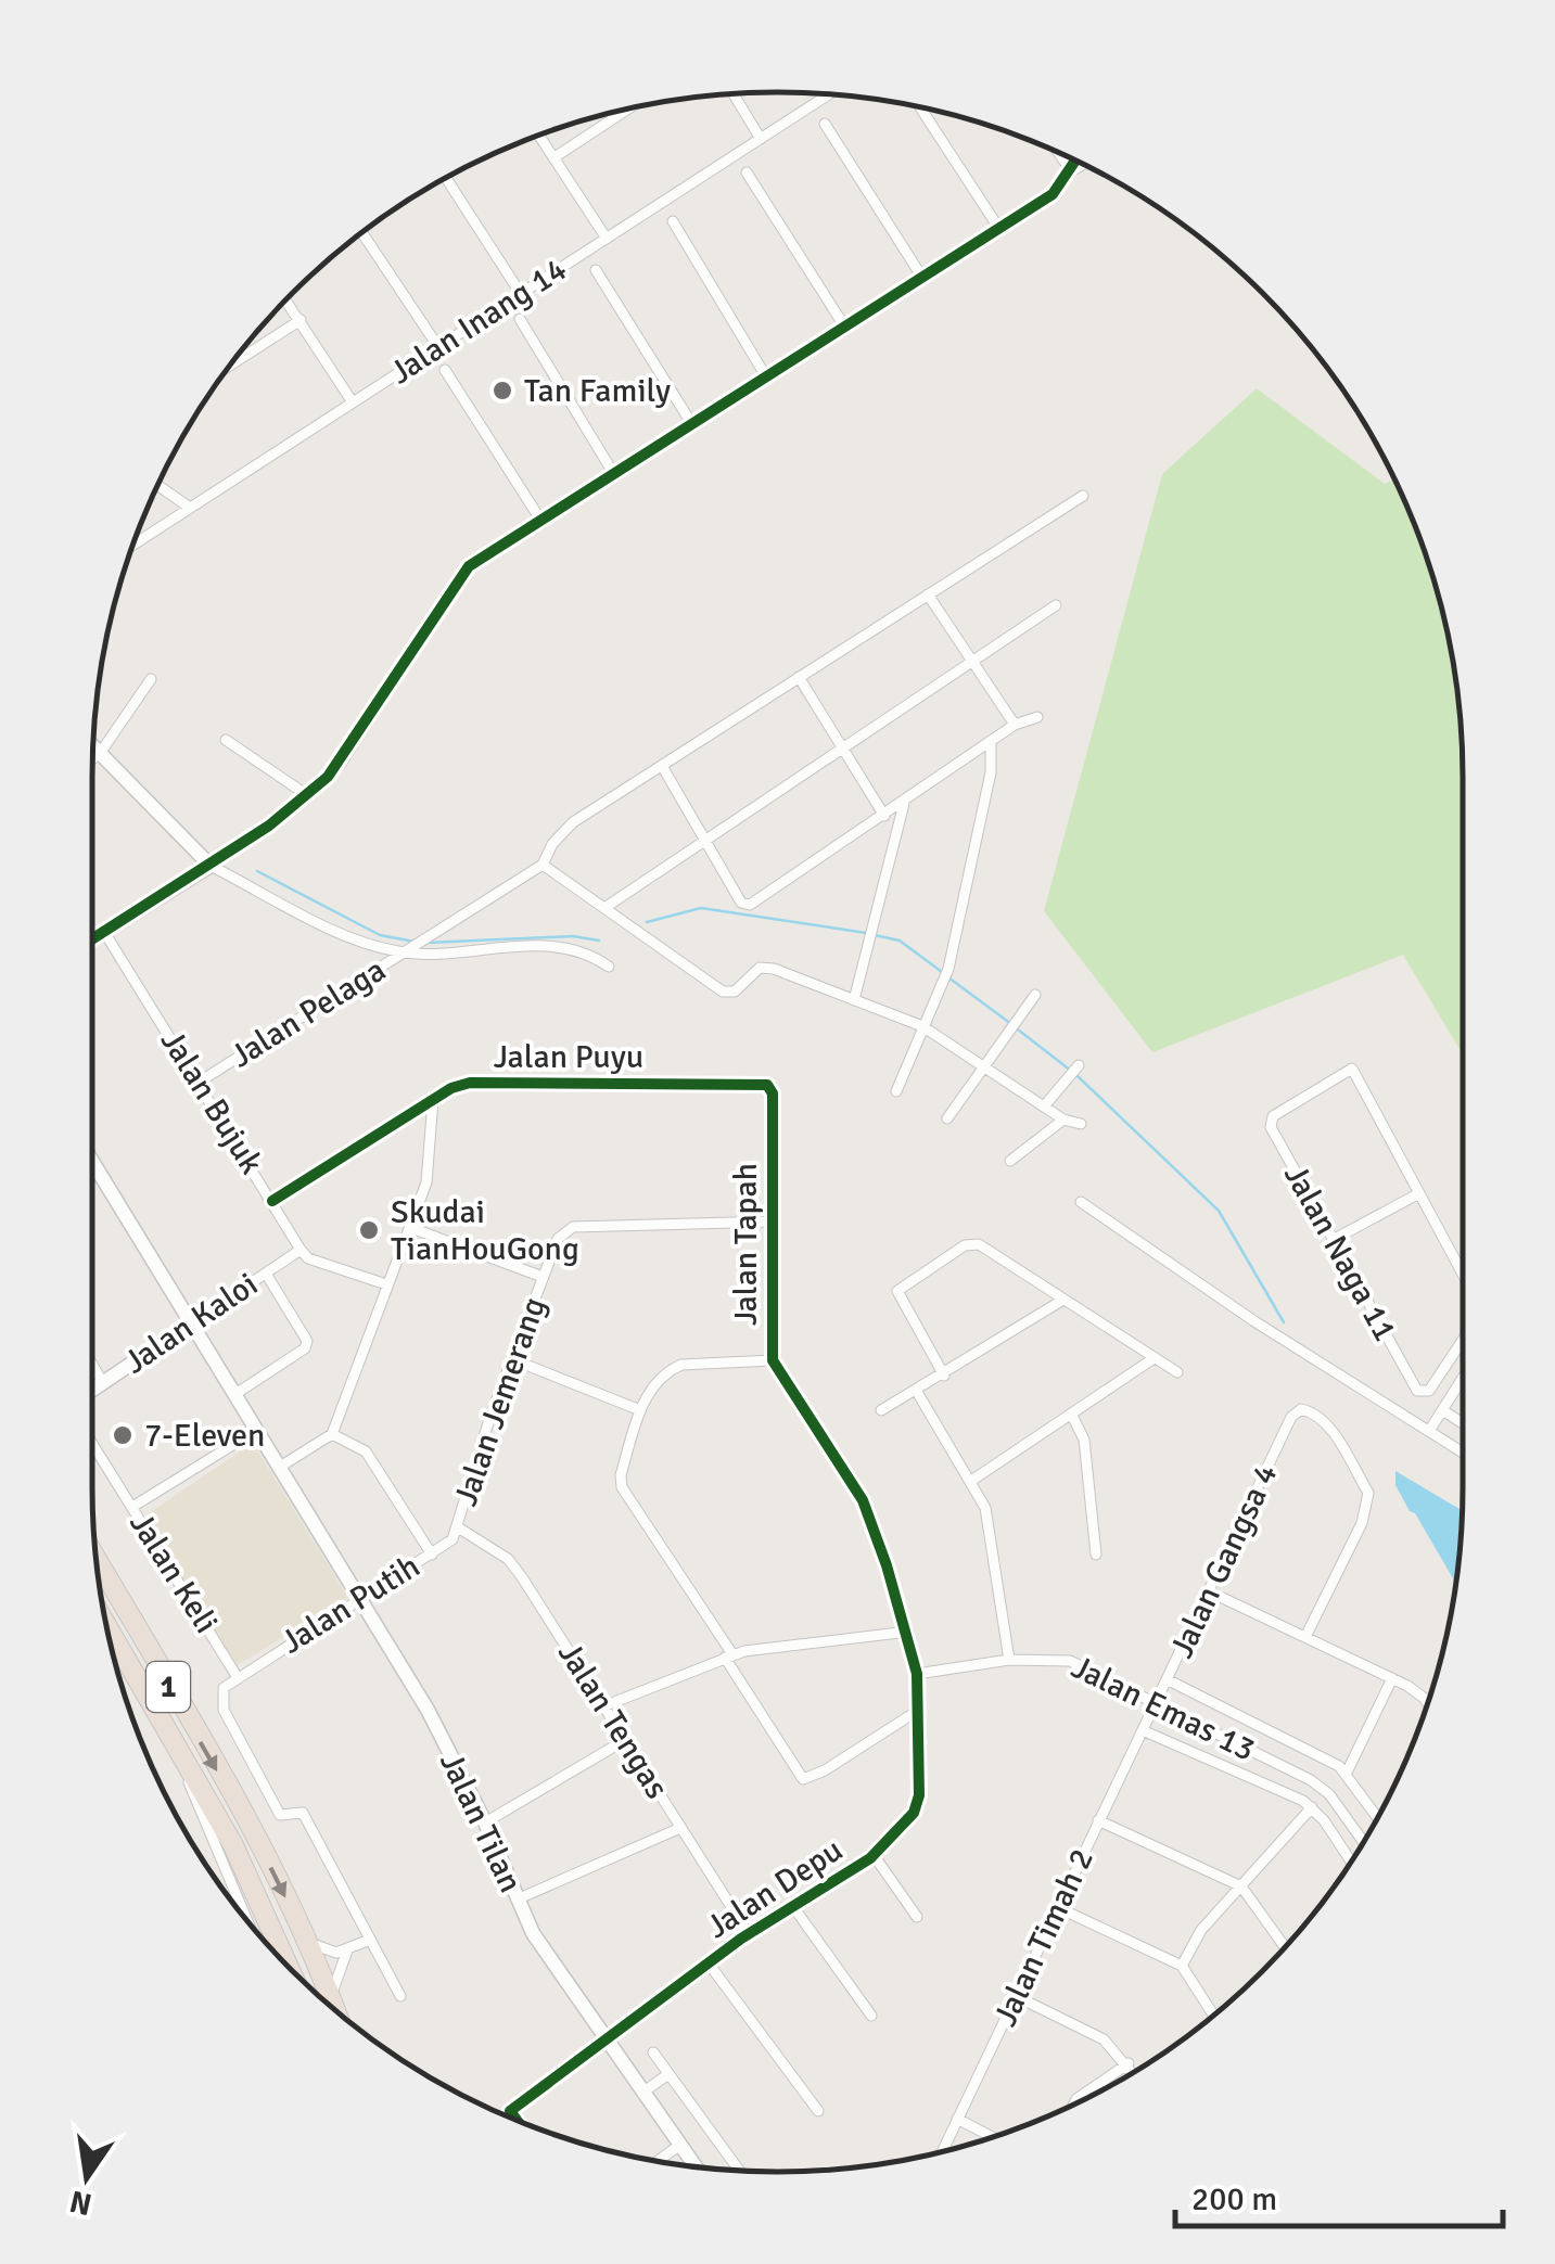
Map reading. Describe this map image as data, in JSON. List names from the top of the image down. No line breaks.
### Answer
{"streets":{"highway":["1"],"street":["Jalan Inang 14","Jalan Pelaga","Jalan Puyu","Jalan Bujuk","Jalan Tapah","Jalan Naga 11","Jalan Kaloi","Jalan Jemerang","Jalan Gangsa 4","Jalan Keli","Jalan Putih","Jalan Emas 13","Jalan Tengas","Jalan Tilan","Jalan Depu","Jalan Timah 2"]},"crossings":[["Jalan Pelaga","Jalan Bujuk"],["Jalan Puyu","Jalan Bujuk"],["Jalan Puyu","Jalan Tapah"],["Jalan Bujuk","Jalan Kaloi"],["Jalan Tapah","Jalan Jemerang"],["Jalan Tapah","Jalan Depu"],["Jalan Kaloi","Jalan Tilan"],["Jalan Jemerang","Jalan Putih"],["Jalan Jemerang","Jalan Tengas"],["Jalan Gangsa 4","Jalan Emas 13"],["Jalan Gangsa 4","Jalan Timah 2"],["Jalan Keli","Jalan Putih"],["Jalan Putih","Jalan Tengas"],["Jalan Putih","Jalan Tilan"],["Jalan Emas 13","Jalan Depu"],["Jalan Emas 13","Jalan Timah 2"],["Jalan Tengas","Jalan Depu"],["Jalan Tilan","Jalan Depu"]],"places":["Tan Family","Skudai TianHouGong","7-Eleven"],"scale_bar":"200 m","north":"bottom"}
